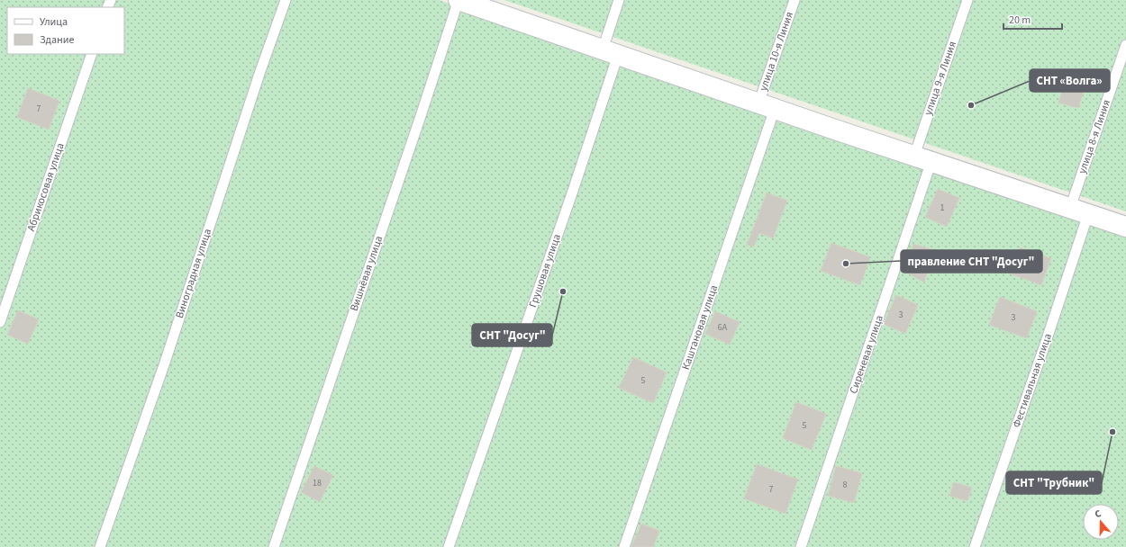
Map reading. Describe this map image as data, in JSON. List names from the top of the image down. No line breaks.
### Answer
{"streets":{"lane":["улица 10-я Линия","улица 9-я Линия","улица 8-я Линия","Абрикосовая улица","Грушовая улица","Виноградная улица","Вишнёвая улица","Каштановая улица","Сиреневая улица","Фестивальная улица"]},"crossings":[["улица 10-я Линия","Каштановая улица"],["улица 9-я Линия","Сиреневая улица"],["улица 8-я Линия","Фестивальная улица"]],"places":["СНТ «Волга»","правление СНТ \"Досуг\"","СНТ \"Досуг\"","СНТ \"Трубник\""],"house_numbers":["7","1","3","3","6А","5","5","18","8","7"],"legend":["Улица","Здание"],"scale_bar":"20 m","north":"top"}
